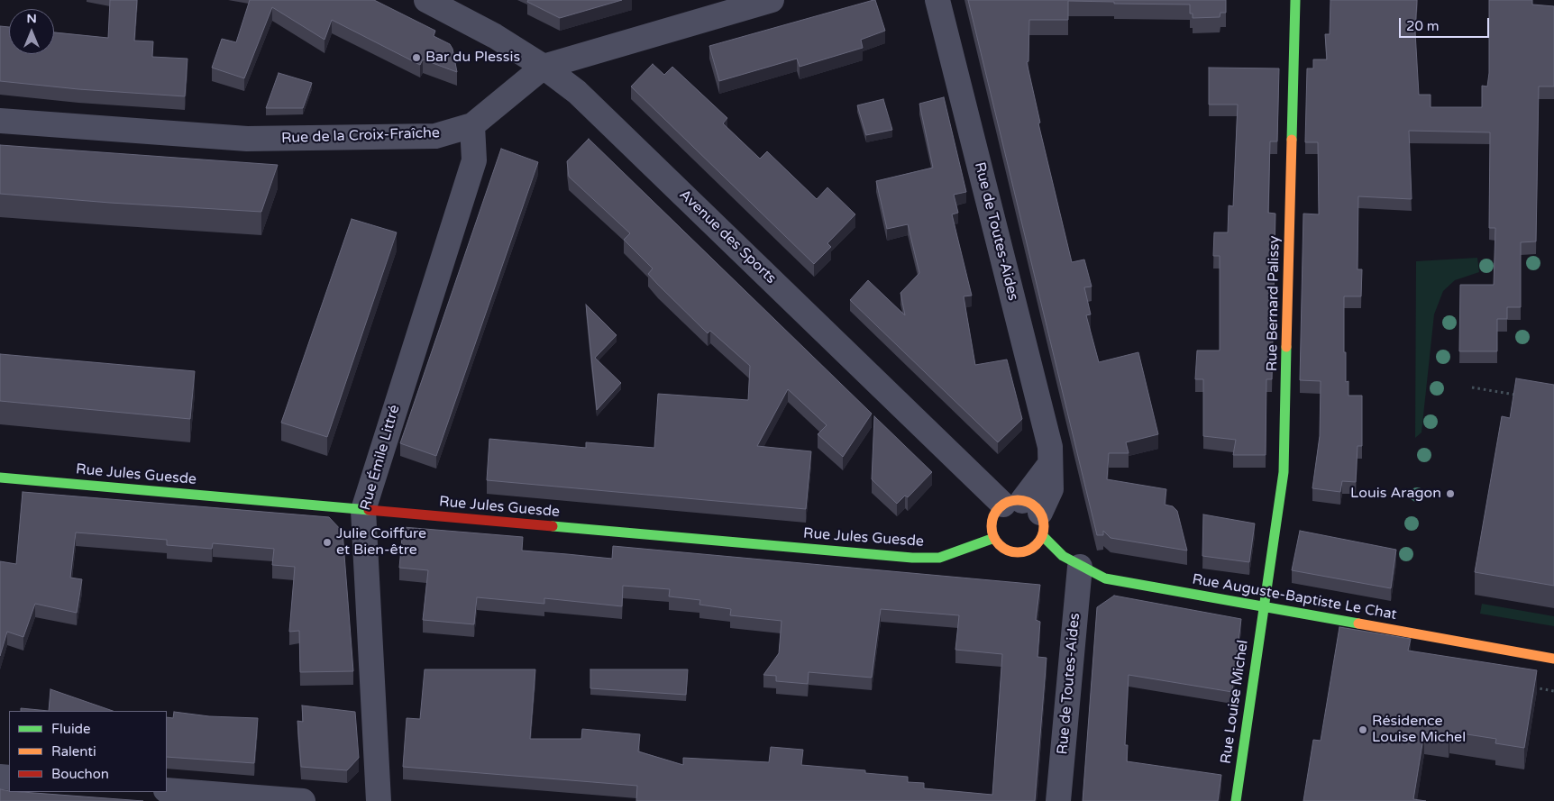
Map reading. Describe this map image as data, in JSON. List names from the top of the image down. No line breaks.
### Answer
{"streets":{"street":["Rue de la Croix-Fraîche","Rue de Toutes-Aides","Avenue des Sports","Rue Bernard Palissy","Rue Émile Littré","Rue Jules Guesde","Rue Auguste-Baptiste Le Chat","Rue Louise Michel"]},"crossings":[["Rue de la Croix-Fraîche","Avenue des Sports"],["Rue de la Croix-Fraîche","Rue Émile Littré"],["Rue de Toutes-Aides","Avenue des Sports"],["Rue de Toutes-Aides","Rue Jules Guesde"],["Rue de Toutes-Aides","Rue Auguste-Baptiste Le Chat"],["Avenue des Sports","Rue Jules Guesde"],["Avenue des Sports","Rue Auguste-Baptiste Le Chat"],["Rue Bernard Palissy","Rue Auguste-Baptiste Le Chat"],["Rue Bernard Palissy","Rue Louise Michel"],["Rue Émile Littré","Rue Jules Guesde"],["Rue Jules Guesde","Rue Auguste-Baptiste Le Chat"],["Rue Auguste-Baptiste Le Chat","Rue Louise Michel"]],"places":["Bar du Plessis","Louis Aragon","Julie Coiffure et Bien-être","Résidence Louise Michel"],"legend":["Fluide","Ralenti","Bouchon"],"scale_bar":"20 m","north":"top"}
